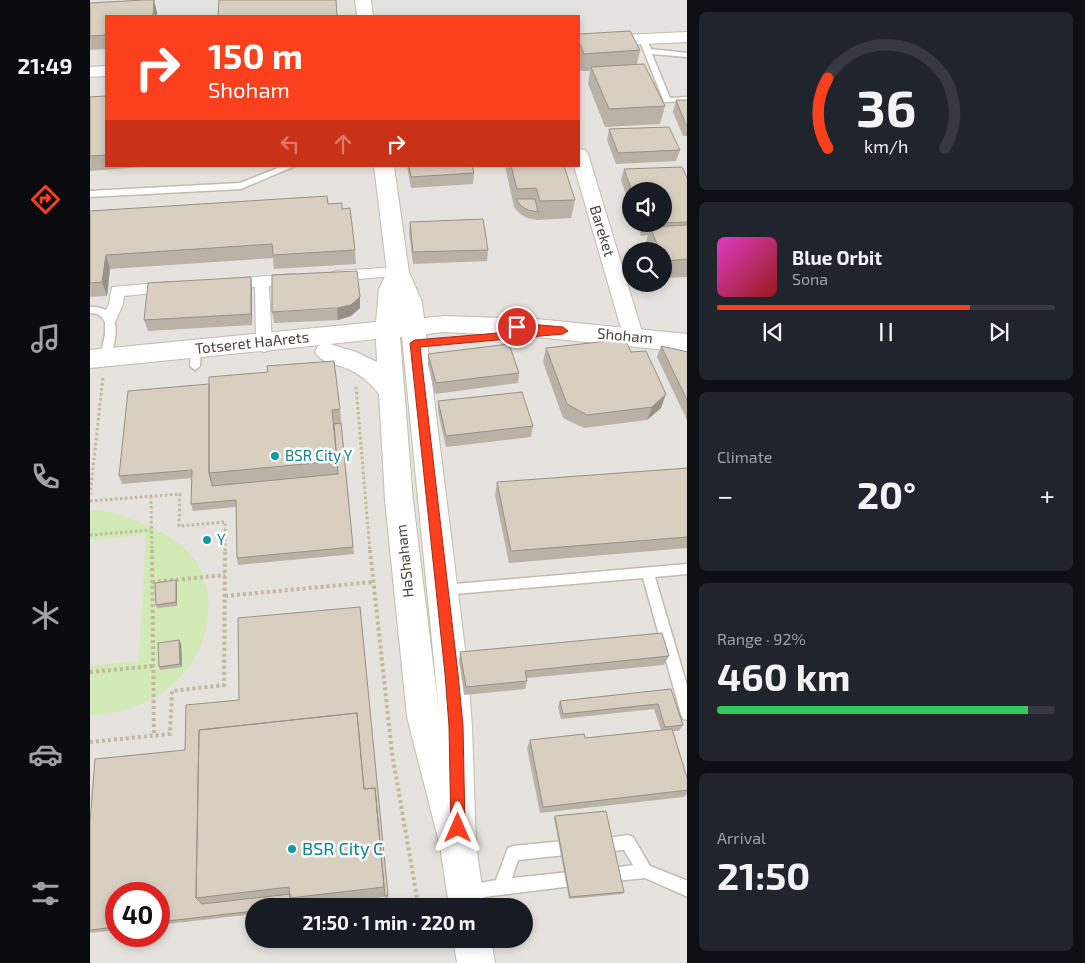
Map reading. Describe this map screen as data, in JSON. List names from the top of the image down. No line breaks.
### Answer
{"streets":{"street":["Bareket","Shoham","Totseret HaArets","HaShaham"]},"crossings":[["Bareket","Shoham"],["Shoham","Totseret HaArets"],["Shoham","HaShaham"],["Totseret HaArets","HaShaham"]],"places":["BSR City Y","Y","BSR City C"],"page":{"tabs":"21:49","turn":["150 m","Shoham"],"song":["Blue Orbit","Sona"],"tile":["Climate",["Range · 92%","460 km"],["Arrival","21:50"]],"heat":["−","20°","+"],"limit":"40","trip":"21:50 · 1 min · 220 m","gauge":["36","km/h"]}}
